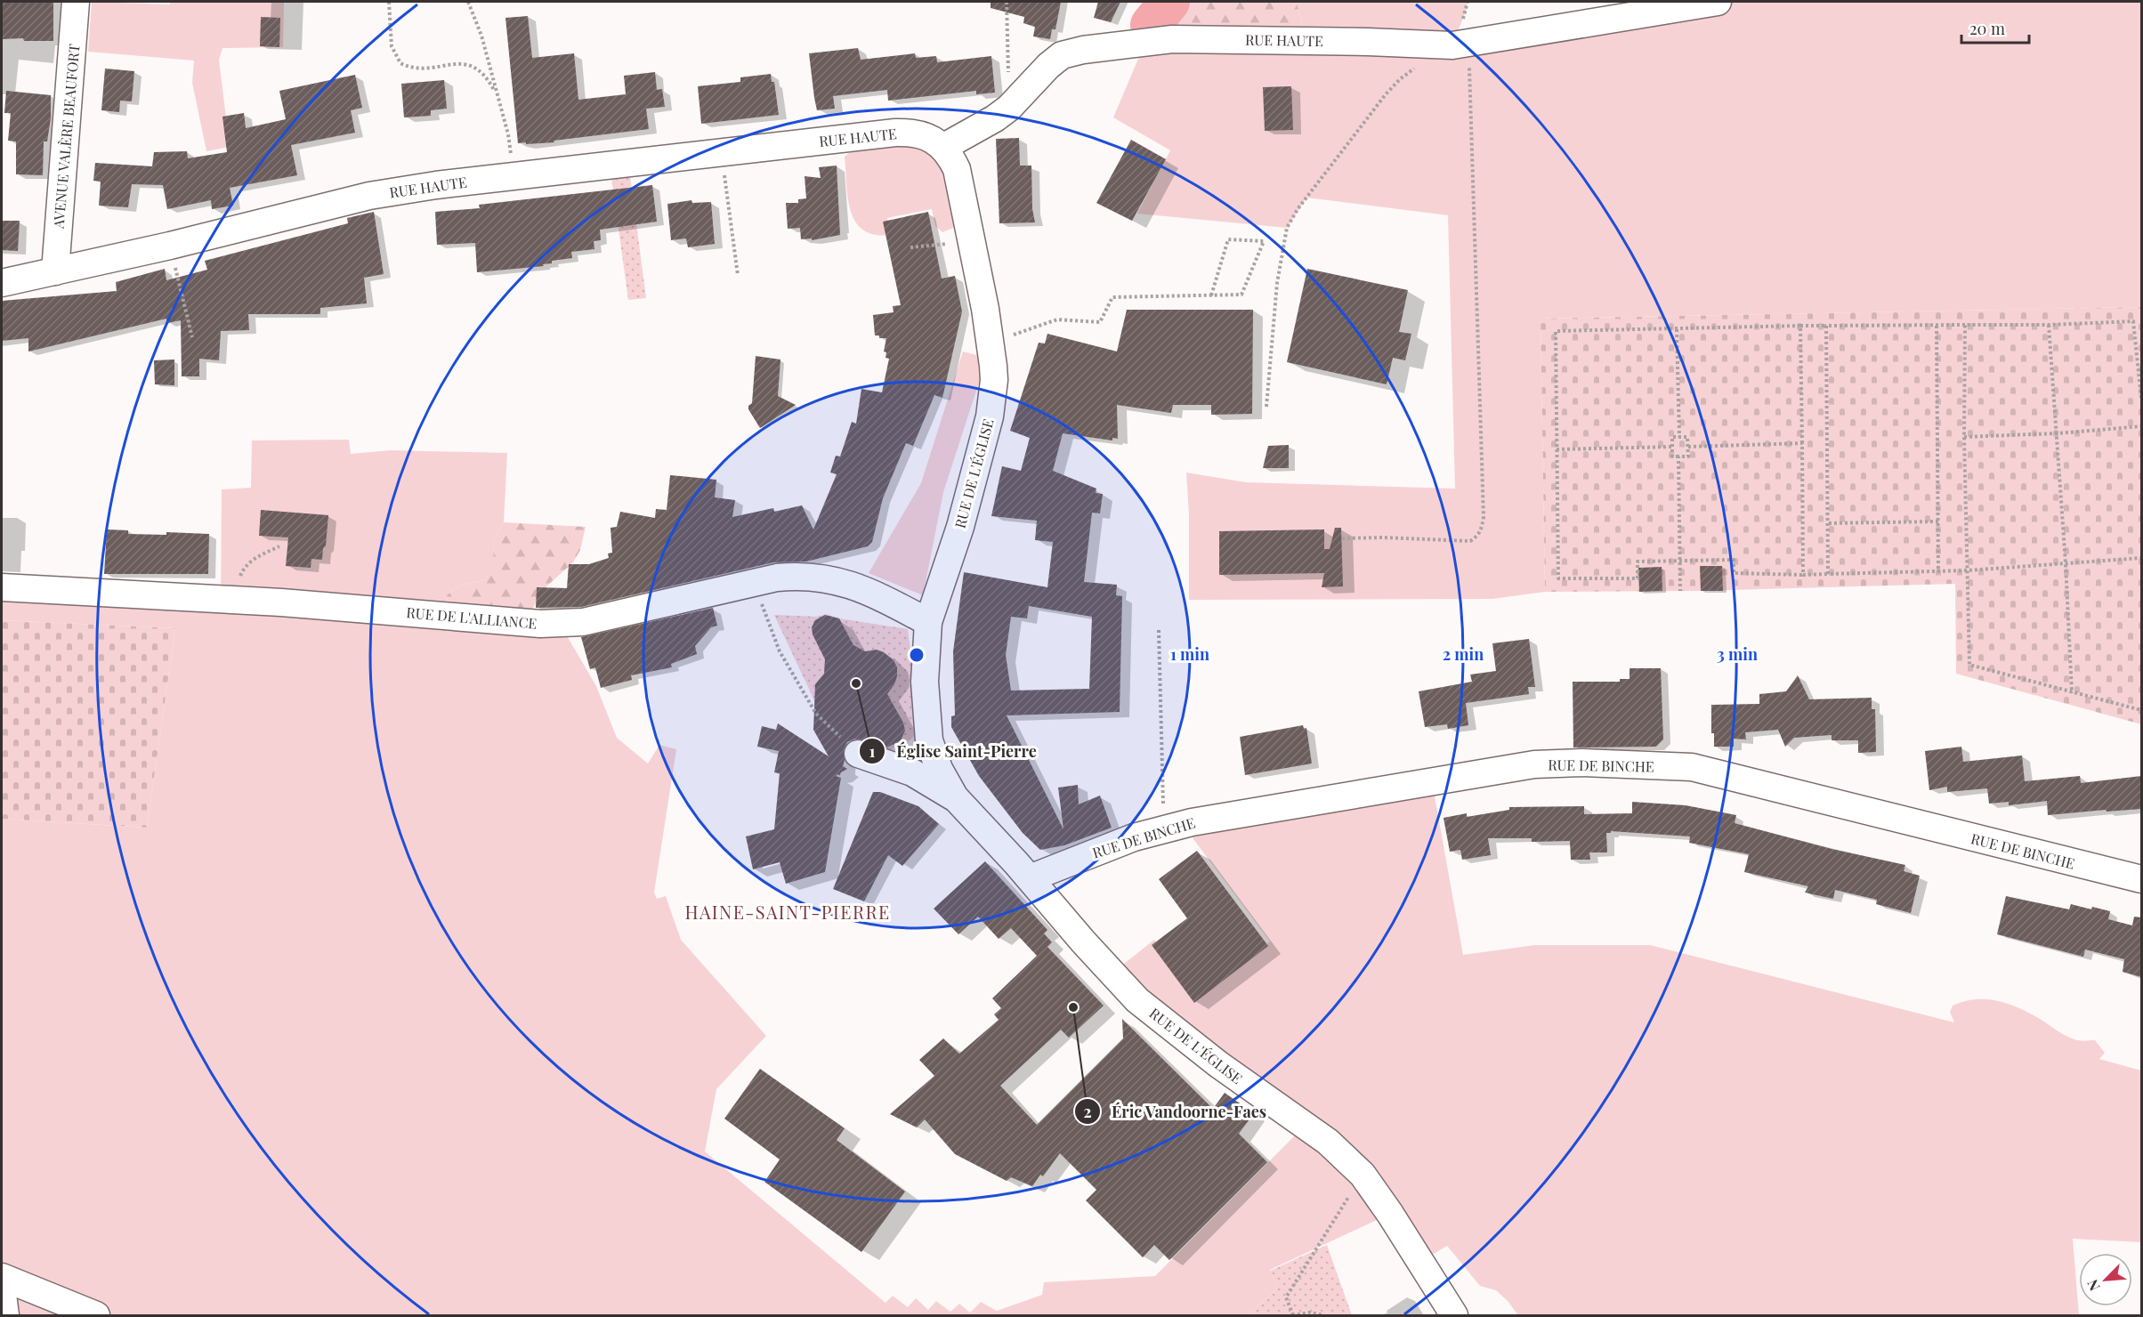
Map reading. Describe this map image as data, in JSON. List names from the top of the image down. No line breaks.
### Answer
{"streets":{"street":["RUE HAUTE","AVENUE VALÈRE BEAUFORT","RUE DE L'ÉGLISE","RUE DE L'ALLIANCE","RUE DE BINCHE"]},"crossings":[["RUE HAUTE","AVENUE VALÈRE BEAUFORT"],["RUE HAUTE","RUE DE L'ÉGLISE"],["RUE DE L'ÉGLISE","RUE DE L'ALLIANCE"],["RUE DE L'ÉGLISE","RUE DE BINCHE"]],"districts":["HAINE-SAINT-PIERRE"],"places":["Église Saint-Pierre","Éric Vandoorne-Faes"],"scale_bar":"20 m","north":"bottom left","rings":["1 min","2 min","3 min"]}
